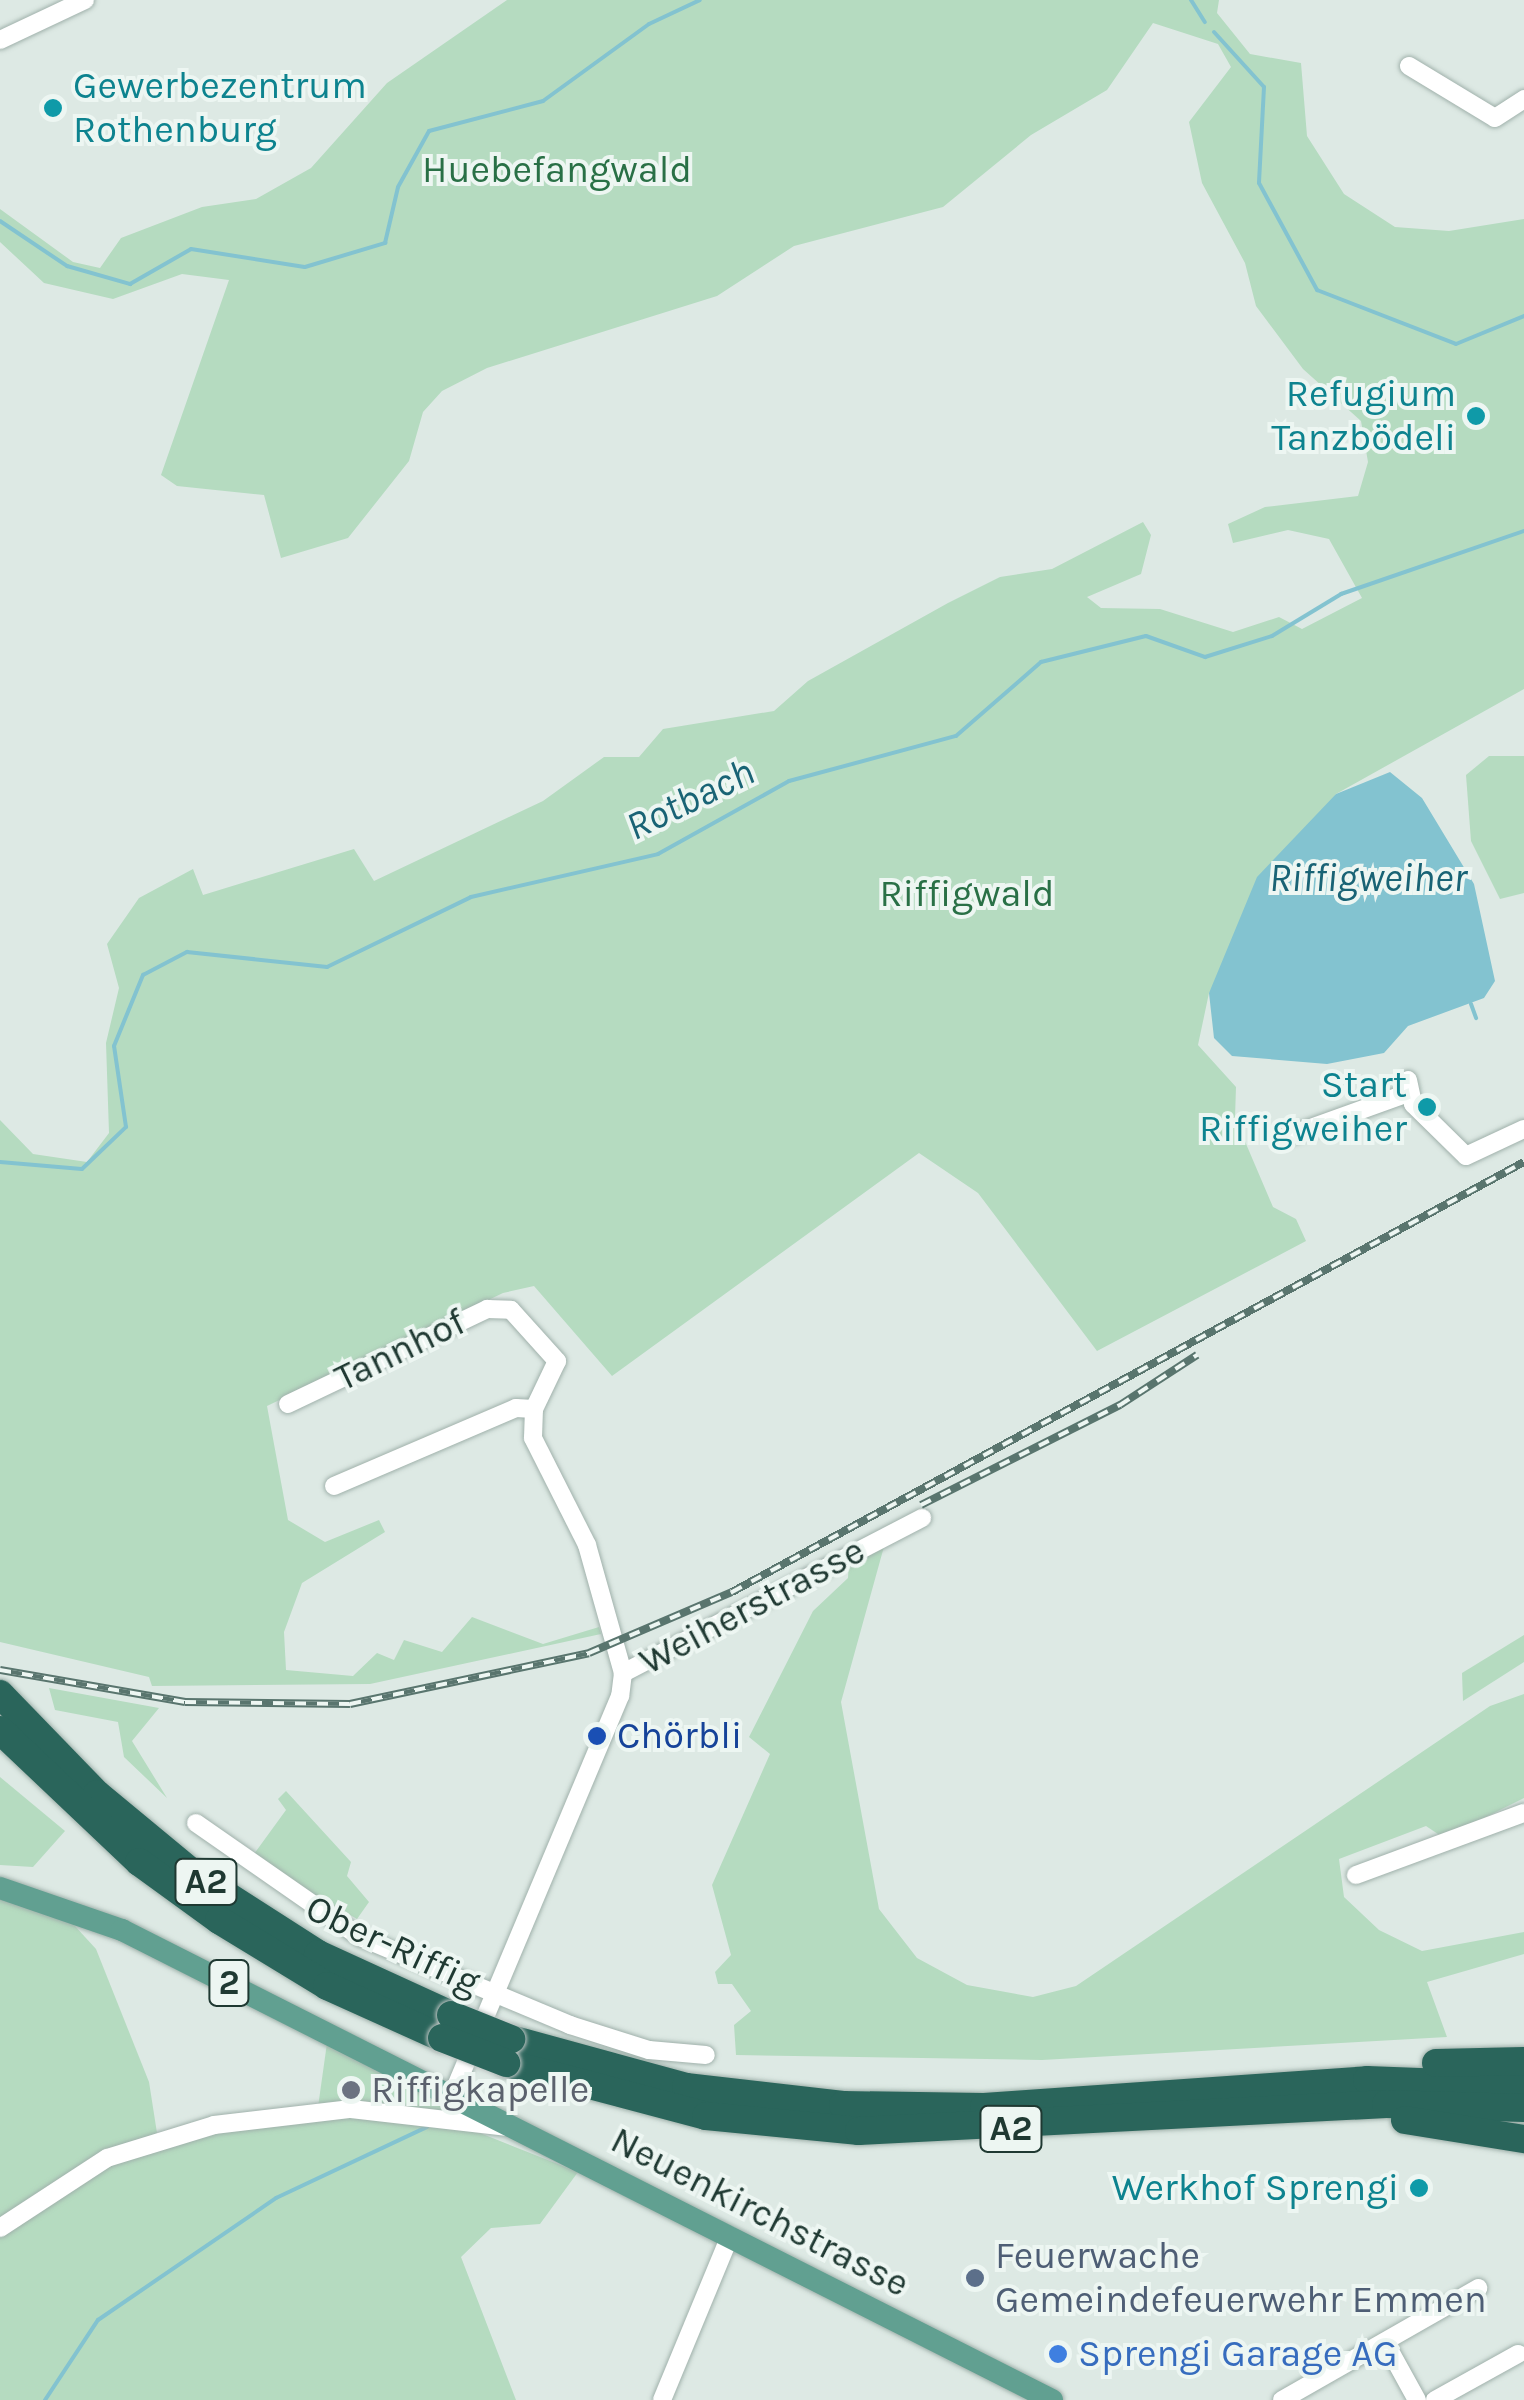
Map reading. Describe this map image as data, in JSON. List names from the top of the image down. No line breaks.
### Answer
{"streets":{"highway":["A2"],"main road":["2","Neuenkirchstrasse"],"street":["Tannhof","Weiherstrasse","Ober-Riffig"]},"crossings":[["Weiherstrasse","Ober-Riffig"],["Weiherstrasse","Neuenkirchstrasse"]],"water":["Rotbach","Riffigweiher"],"parks":["Huebefangwald","Riffigwald"],"places":["Gewerbezentrum Rothenburg","Refugium Tanzbödeli","Start Riffigweiher","Chörbli","Riffigkapelle","Werkhof Sprengi","Feuerwache Gemeindefeuerwehr Emmen","Sprengi Garage AG"]}
